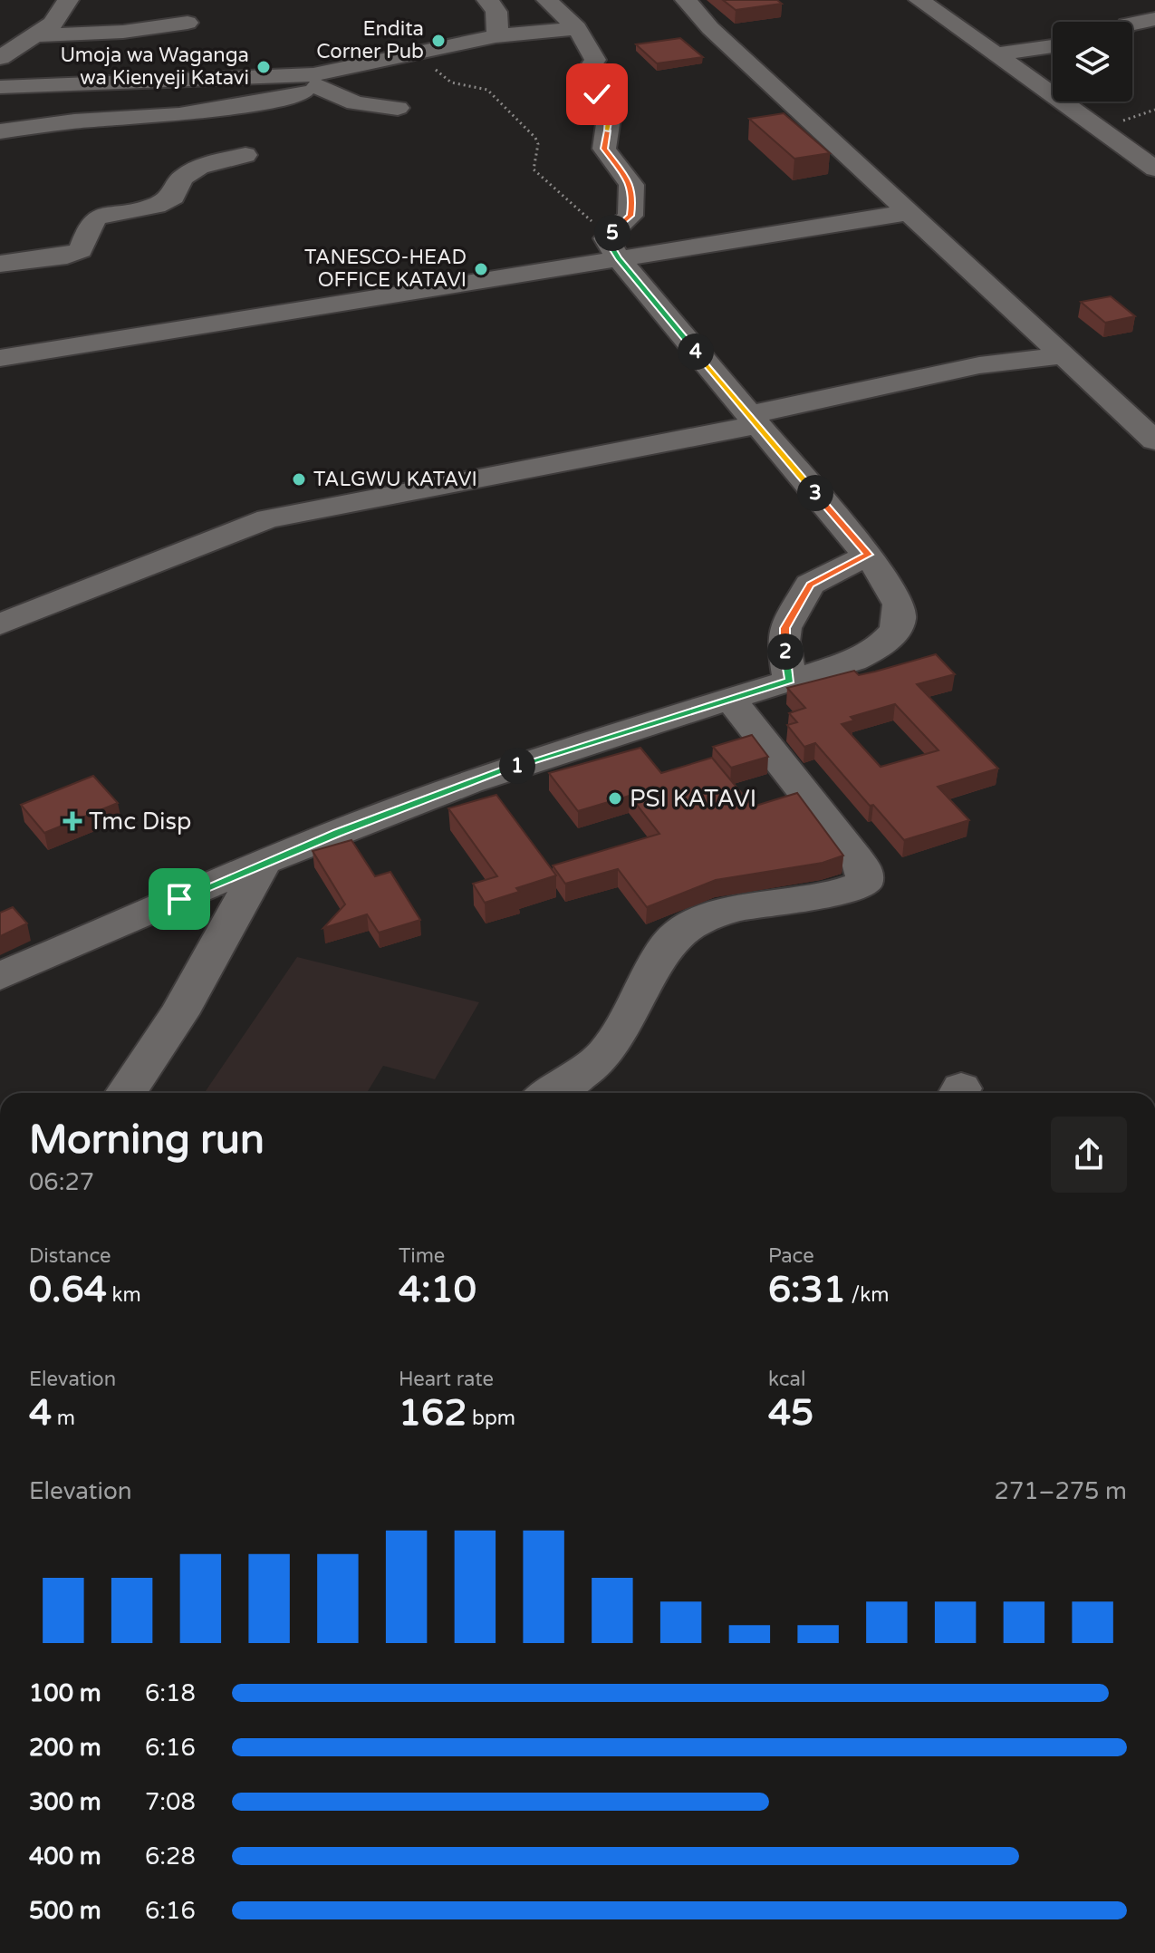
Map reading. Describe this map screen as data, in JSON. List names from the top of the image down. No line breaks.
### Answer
{"places":{"other":["Endita Corner Pub","Umoja wa Waganga wa Kienyeji Katavi","TANESCO-HEAD OFFICE KATAVI","TALGWU KATAVI","PSI KATAVI"],"health":["Tmc Disp"]},"page":{"pins":["5","4","3","2","1"],"heading":["Morning run","06:27"],"stats":[["Distance","0.64 km"],["Time","4:10"],["Pace","6:31 /km"],["Elevation","4 m"],["Heart rate","162 bpm"],["kcal","45"]],"chart":["Elevation","271–275 m"],"list":[{"name":"100 m","note":"6:18"},{"name":"200 m","note":"6:16"},{"name":"300 m","note":"7:08"},{"name":"400 m","note":"6:28"},{"name":"500 m","note":"6:16"}]}}
